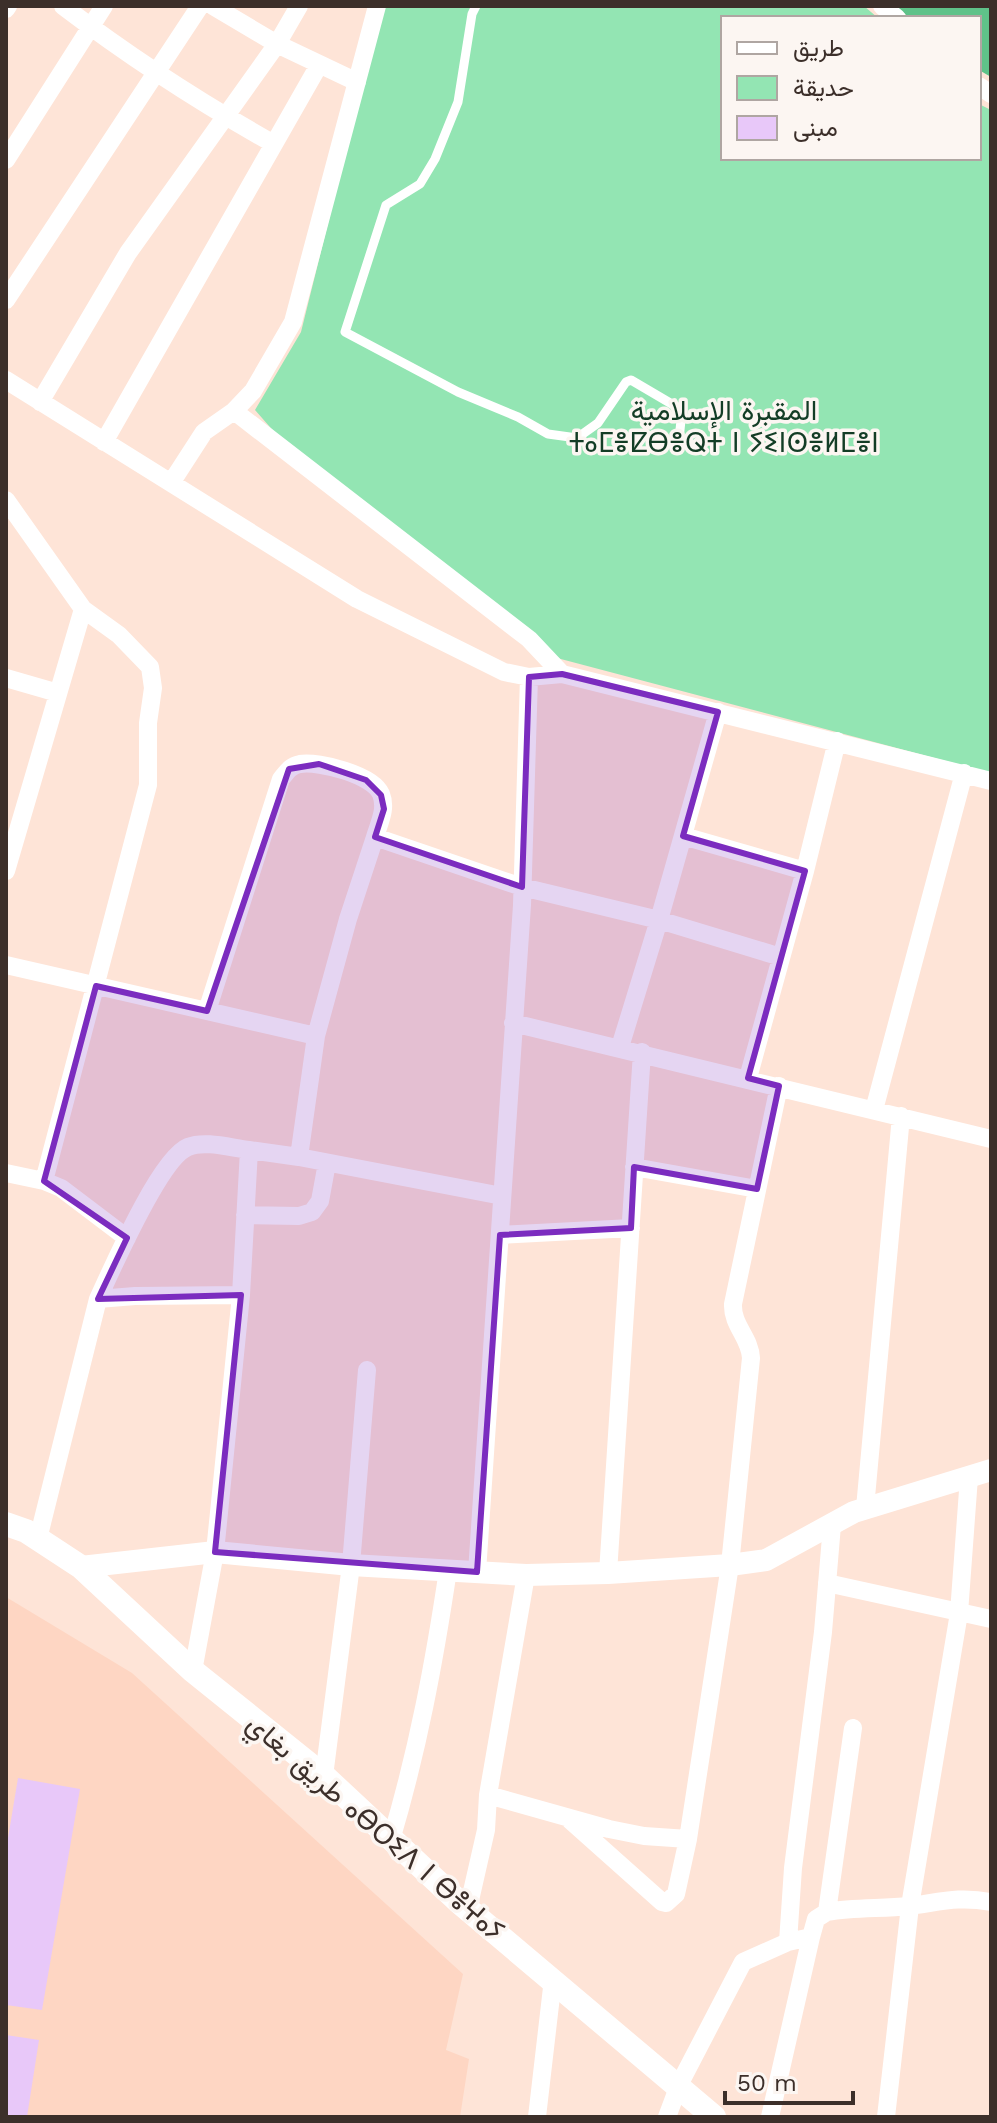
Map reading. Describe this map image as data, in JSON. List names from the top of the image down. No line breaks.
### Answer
{"streets":{"main road":["طريق بغاي ⴰⴱⵔⵉⴷ ⵏ ⴱⴻⵖⴰⵢ"]},"parks":["المقبرة الإسلامية ⵜⴰⵎⴻⵇⴱⴻⵕⵜ ⵏ ⵢⵉⵏⵙⴻⵍⵎⴻⵏ"],"legend":["طريق","حديقة","مبنى"],"scale_bar":"50 m"}
